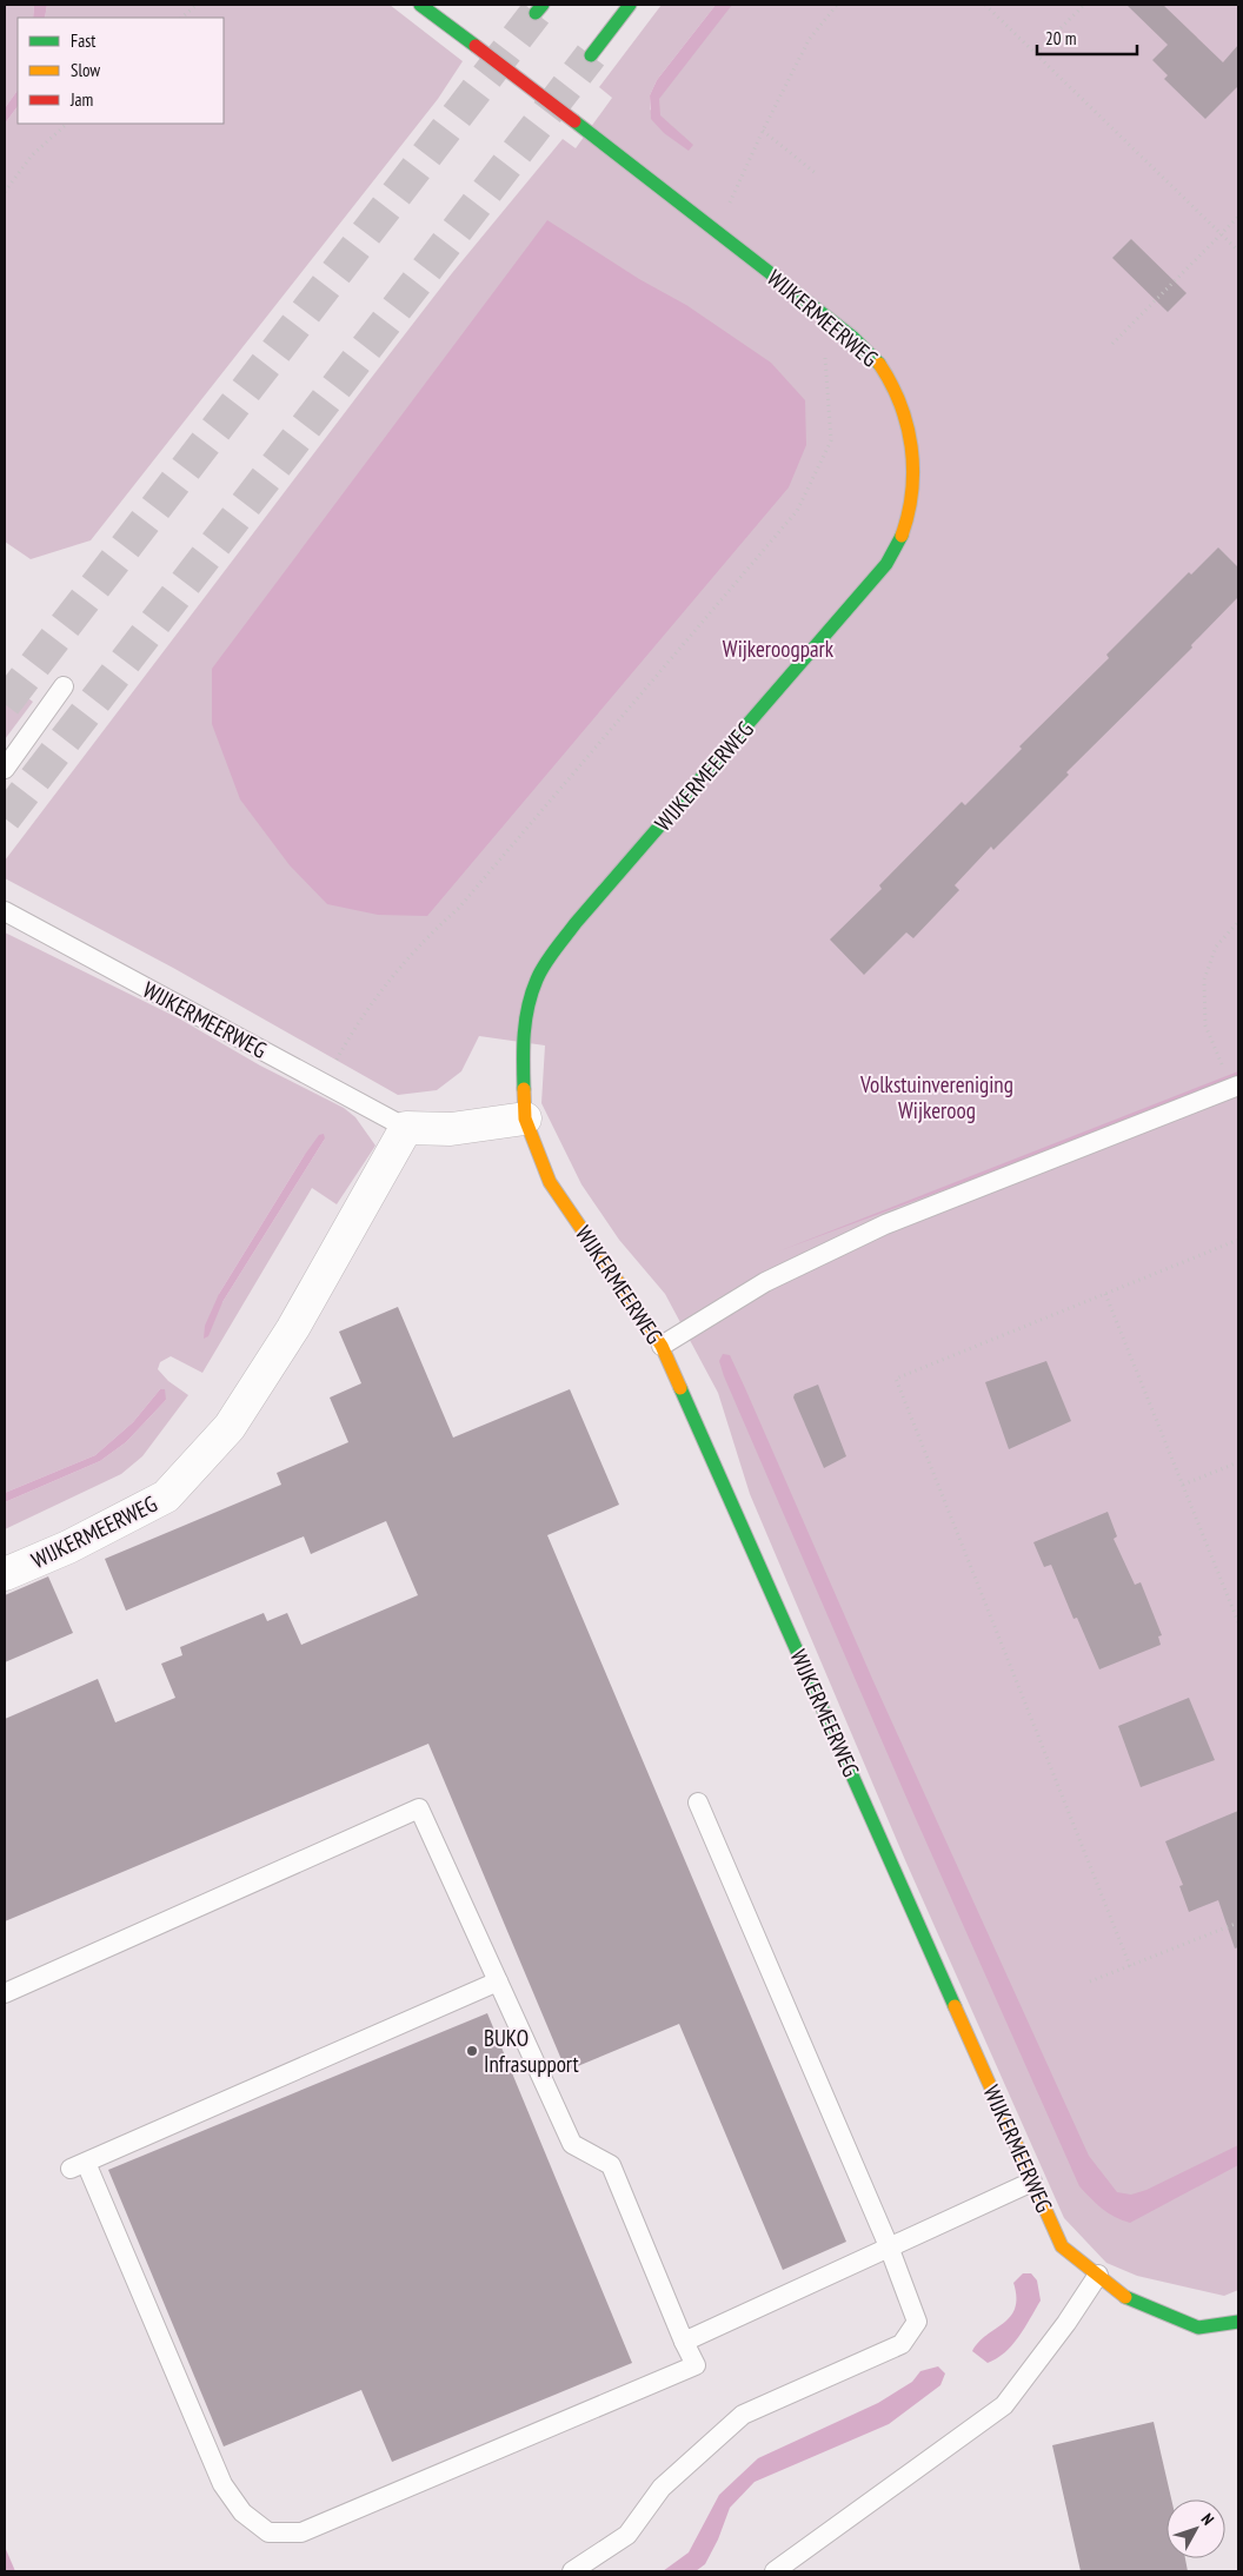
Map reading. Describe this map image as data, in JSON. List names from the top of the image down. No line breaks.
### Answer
{"streets":{"main road":["WIJKERMEERWEG"]},"parks":["Wijkeroogpark","Volkstuinvereniging Wijkeroog"],"places":["BUKO Infrasupport"],"legend":["Fast","Slow","Jam"],"scale_bar":"20 m","north":"top right"}
